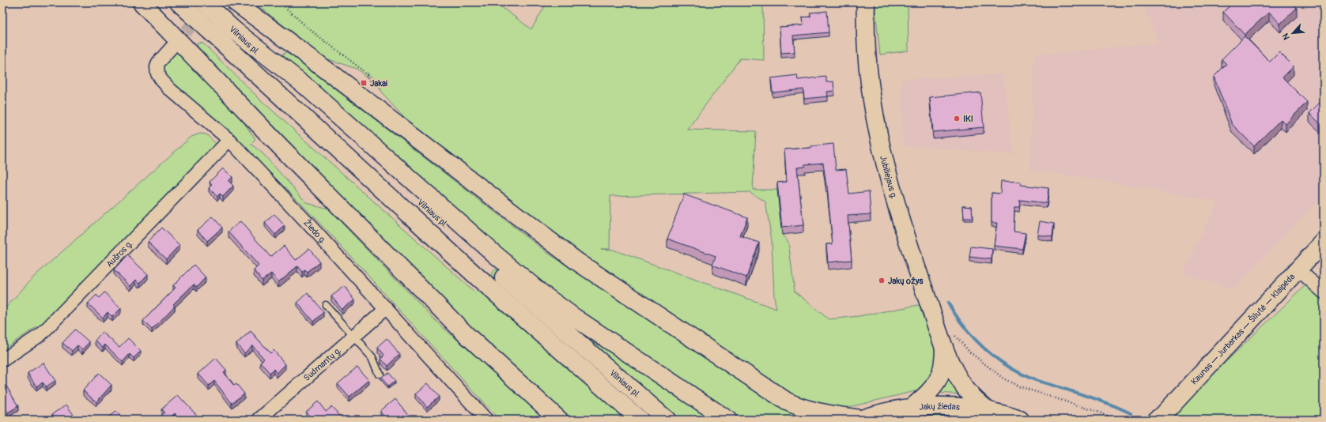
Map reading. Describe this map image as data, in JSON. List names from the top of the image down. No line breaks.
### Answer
{"streets":{"main road":["Vilniaus pl.","Jubiliejaus g.","Kaunas — Jurbarkas — Šilutė — Klaipėda","Jakų žiedas"],"street":["Žiedo g.","Aušros g.","Sudmantų g."]},"crossings":[["Jubiliejaus g.","Jakų žiedas"],["Žiedo g.","Aušros g."],["Žiedo g.","Sudmantų g."]],"places":{"transit":["Jakai"],"other":["IKI","Jakų ožys"]},"north":"bottom left"}
